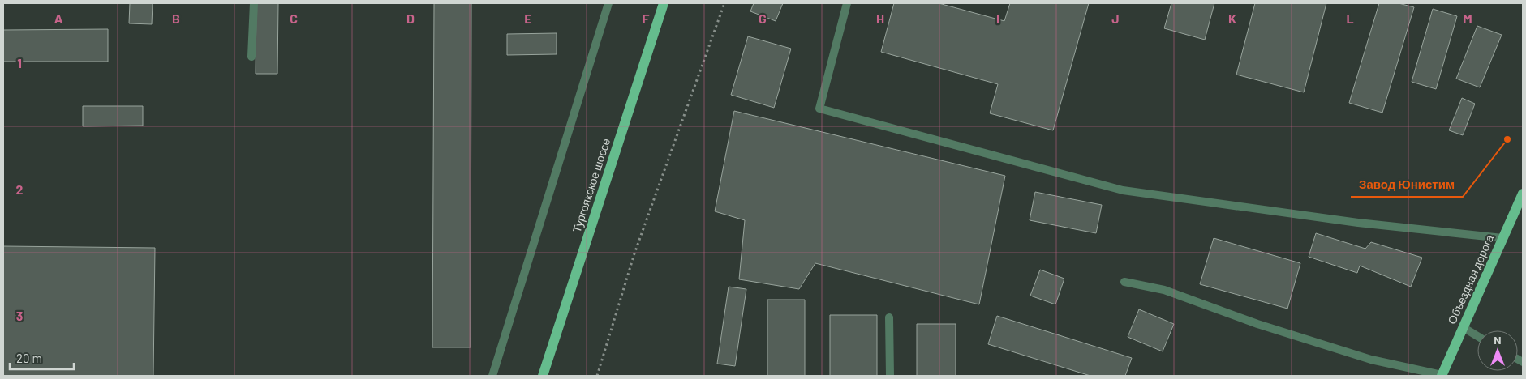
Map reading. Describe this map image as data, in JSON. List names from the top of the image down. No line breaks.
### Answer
{"streets":{"main road":["Тургоякское шоссе","Объездная дорога"]},"places":["Завод Юнистим"],"scale_bar":"20 m","north":"top","grid":{"columns":["A","B","C","D","E","F","G","H","I","J","K","L","M"],"rows":["1","2","3"]}}
